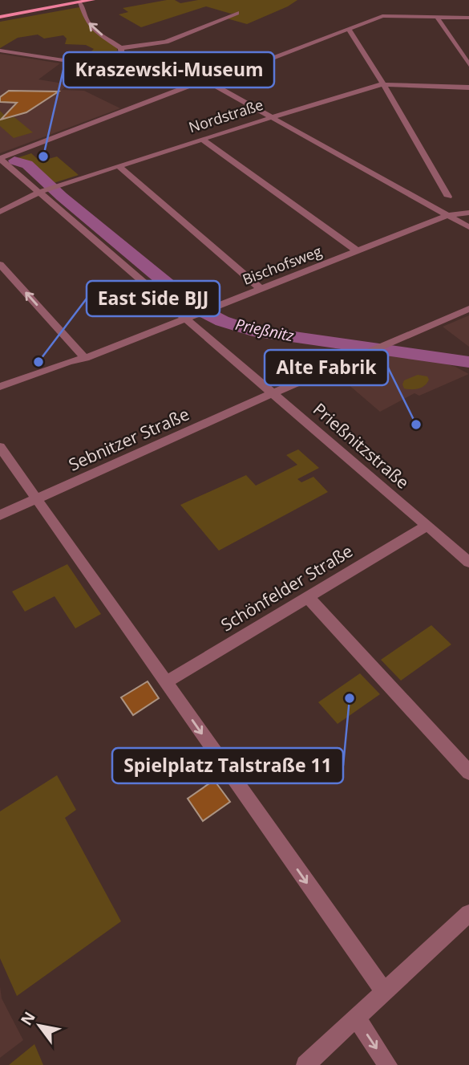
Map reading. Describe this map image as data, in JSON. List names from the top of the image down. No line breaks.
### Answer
{"streets":{"street":["Nordstraße","Bischofsweg","Sebnitzer Straße","Prießnitzstraße","Schönfelder Straße"]},"crossings":[["Nordstraße","Prießnitzstraße"],["Bischofsweg","Prießnitzstraße"],["Sebnitzer Straße","Prießnitzstraße"],["Prießnitzstraße","Schönfelder Straße"]],"water":["Prießnitz"],"places":["Kraszewski-Museum","East Side BJJ","Alte Fabrik","Spielplatz Talstraße 11"],"north":"top left"}
